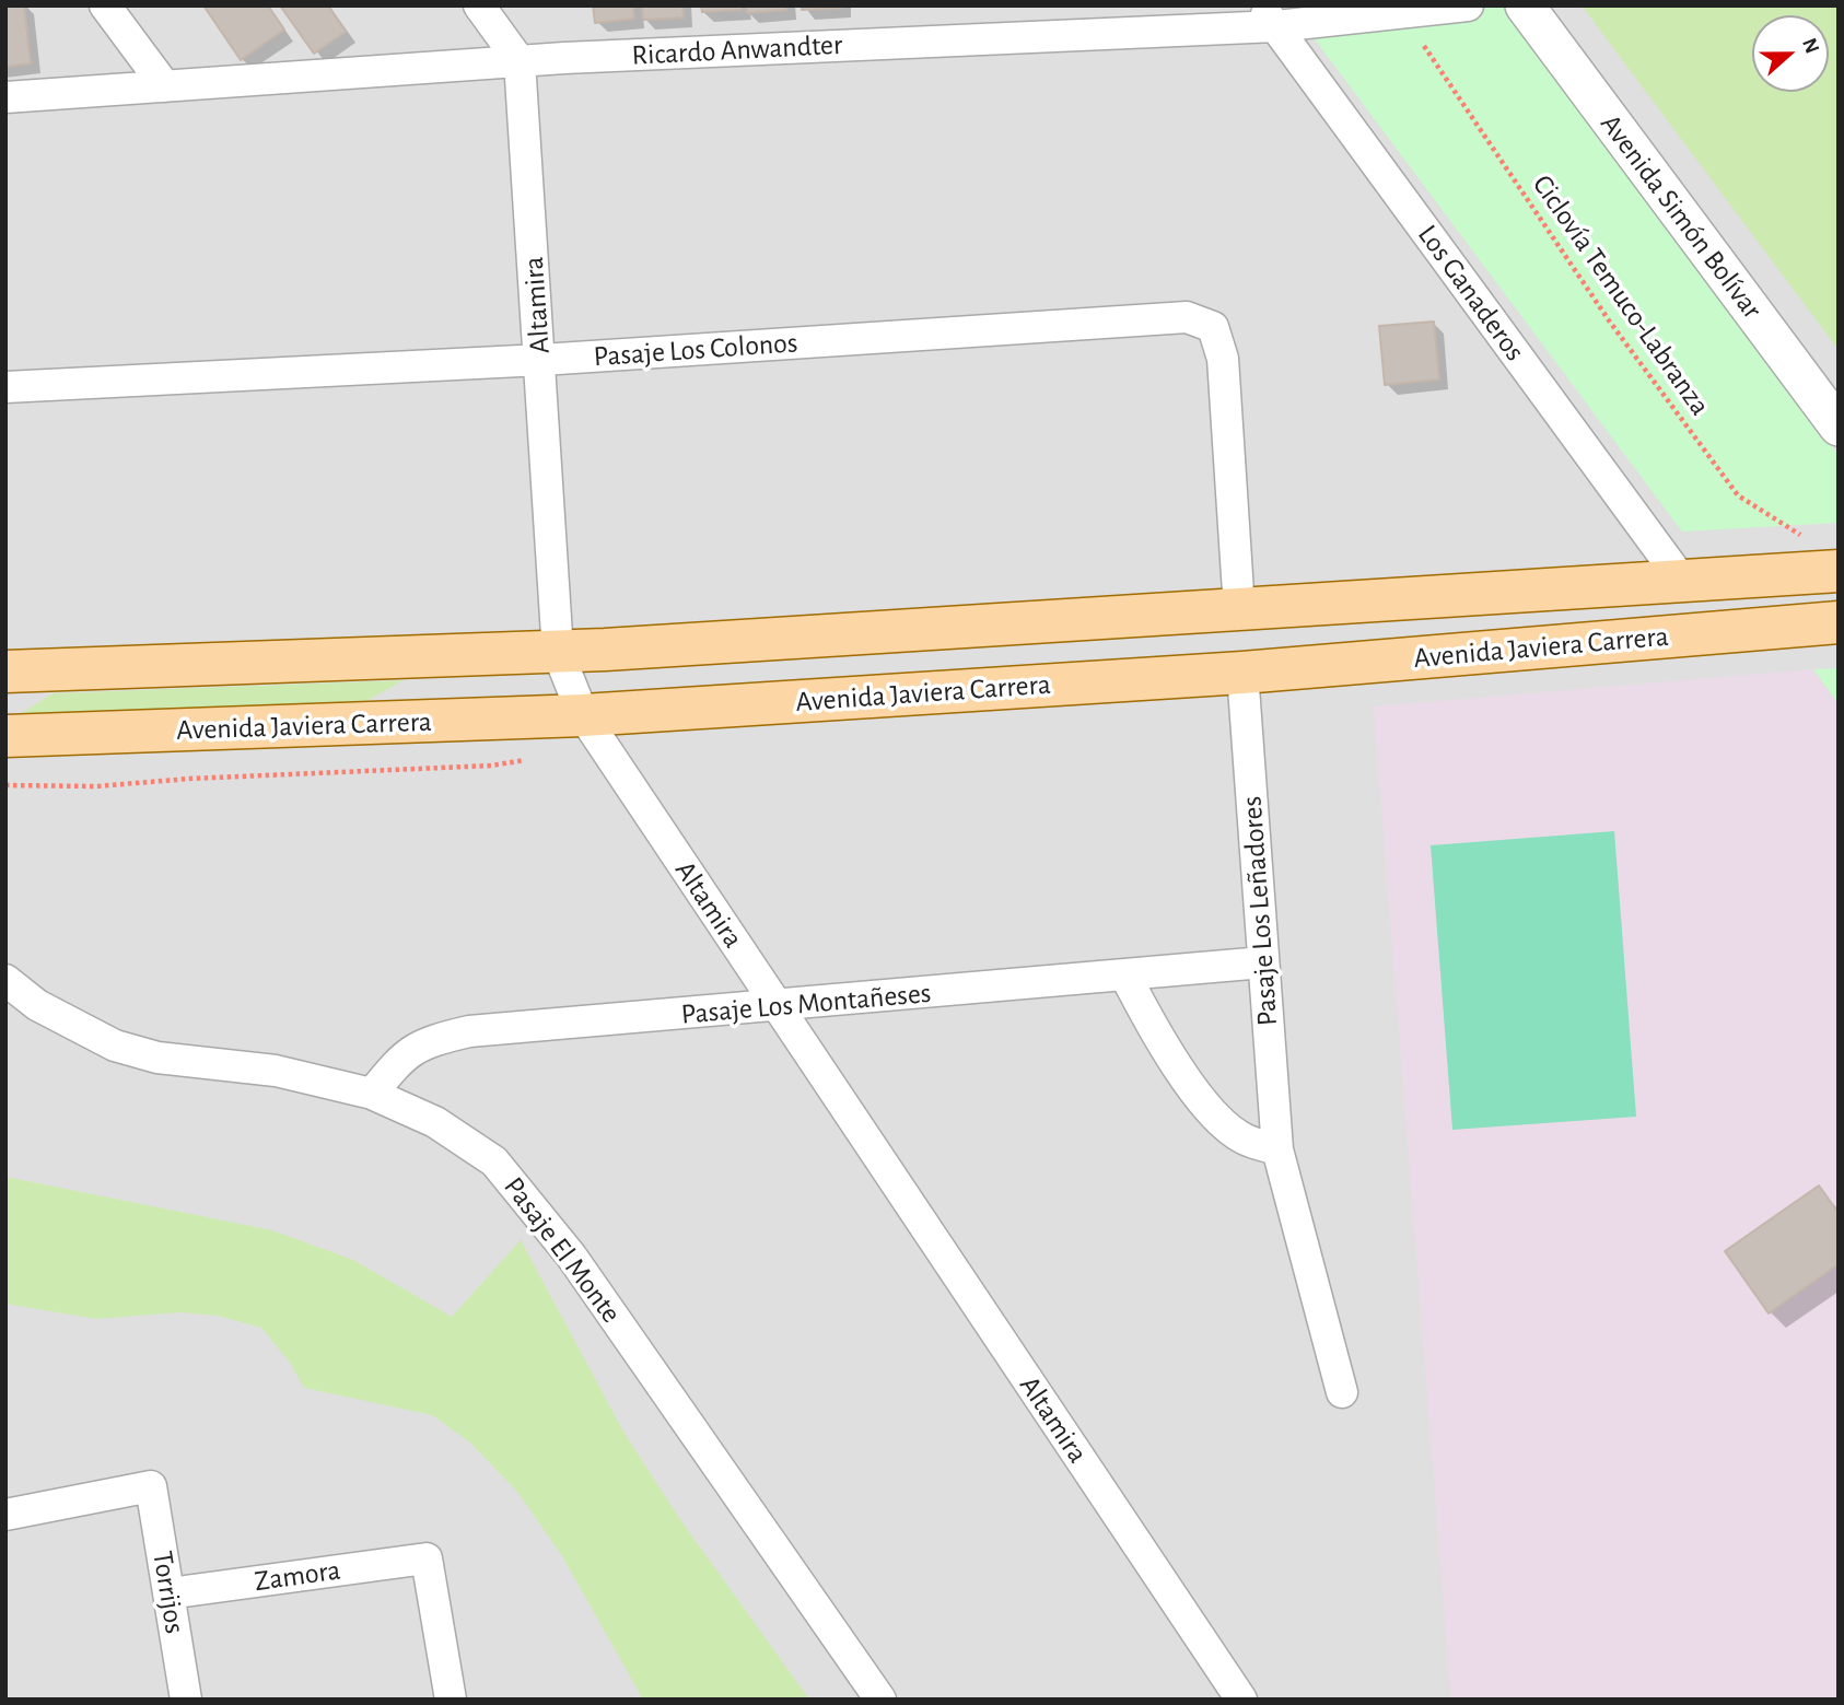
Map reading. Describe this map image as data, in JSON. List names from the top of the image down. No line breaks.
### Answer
{"streets":{"main road":["Avenida Javiera Carrera"],"street":["Ricardo Anwandter","Avenida Simón Bolívar","Los Ganaderos","Altamira","Pasaje Los Colonos","Pasaje Los Leñadores","Pasaje Los Montañeses","Pasaje El Monte","Zamora","Torrijos"],"path":["Ciclovía Temuco-Labranza"]},"crossings":[["Ricardo Anwandter","Los Ganaderos"],["Ricardo Anwandter","Ciclovía Temuco-Labranza"],["Ricardo Anwandter","Altamira"],["Los Ganaderos","Avenida Javiera Carrera"],["Ciclovía Temuco-Labranza","Avenida Javiera Carrera"],["Altamira","Pasaje Los Colonos"],["Altamira","Avenida Javiera Carrera"],["Altamira","Pasaje Los Montañeses"],["Pasaje Los Colonos","Avenida Javiera Carrera"],["Avenida Javiera Carrera","Pasaje Los Leñadores"],["Pasaje Los Leñadores","Pasaje Los Montañeses"],["Pasaje Los Montañeses","Pasaje El Monte"],["Zamora","Torrijos"]],"north":"right"}
